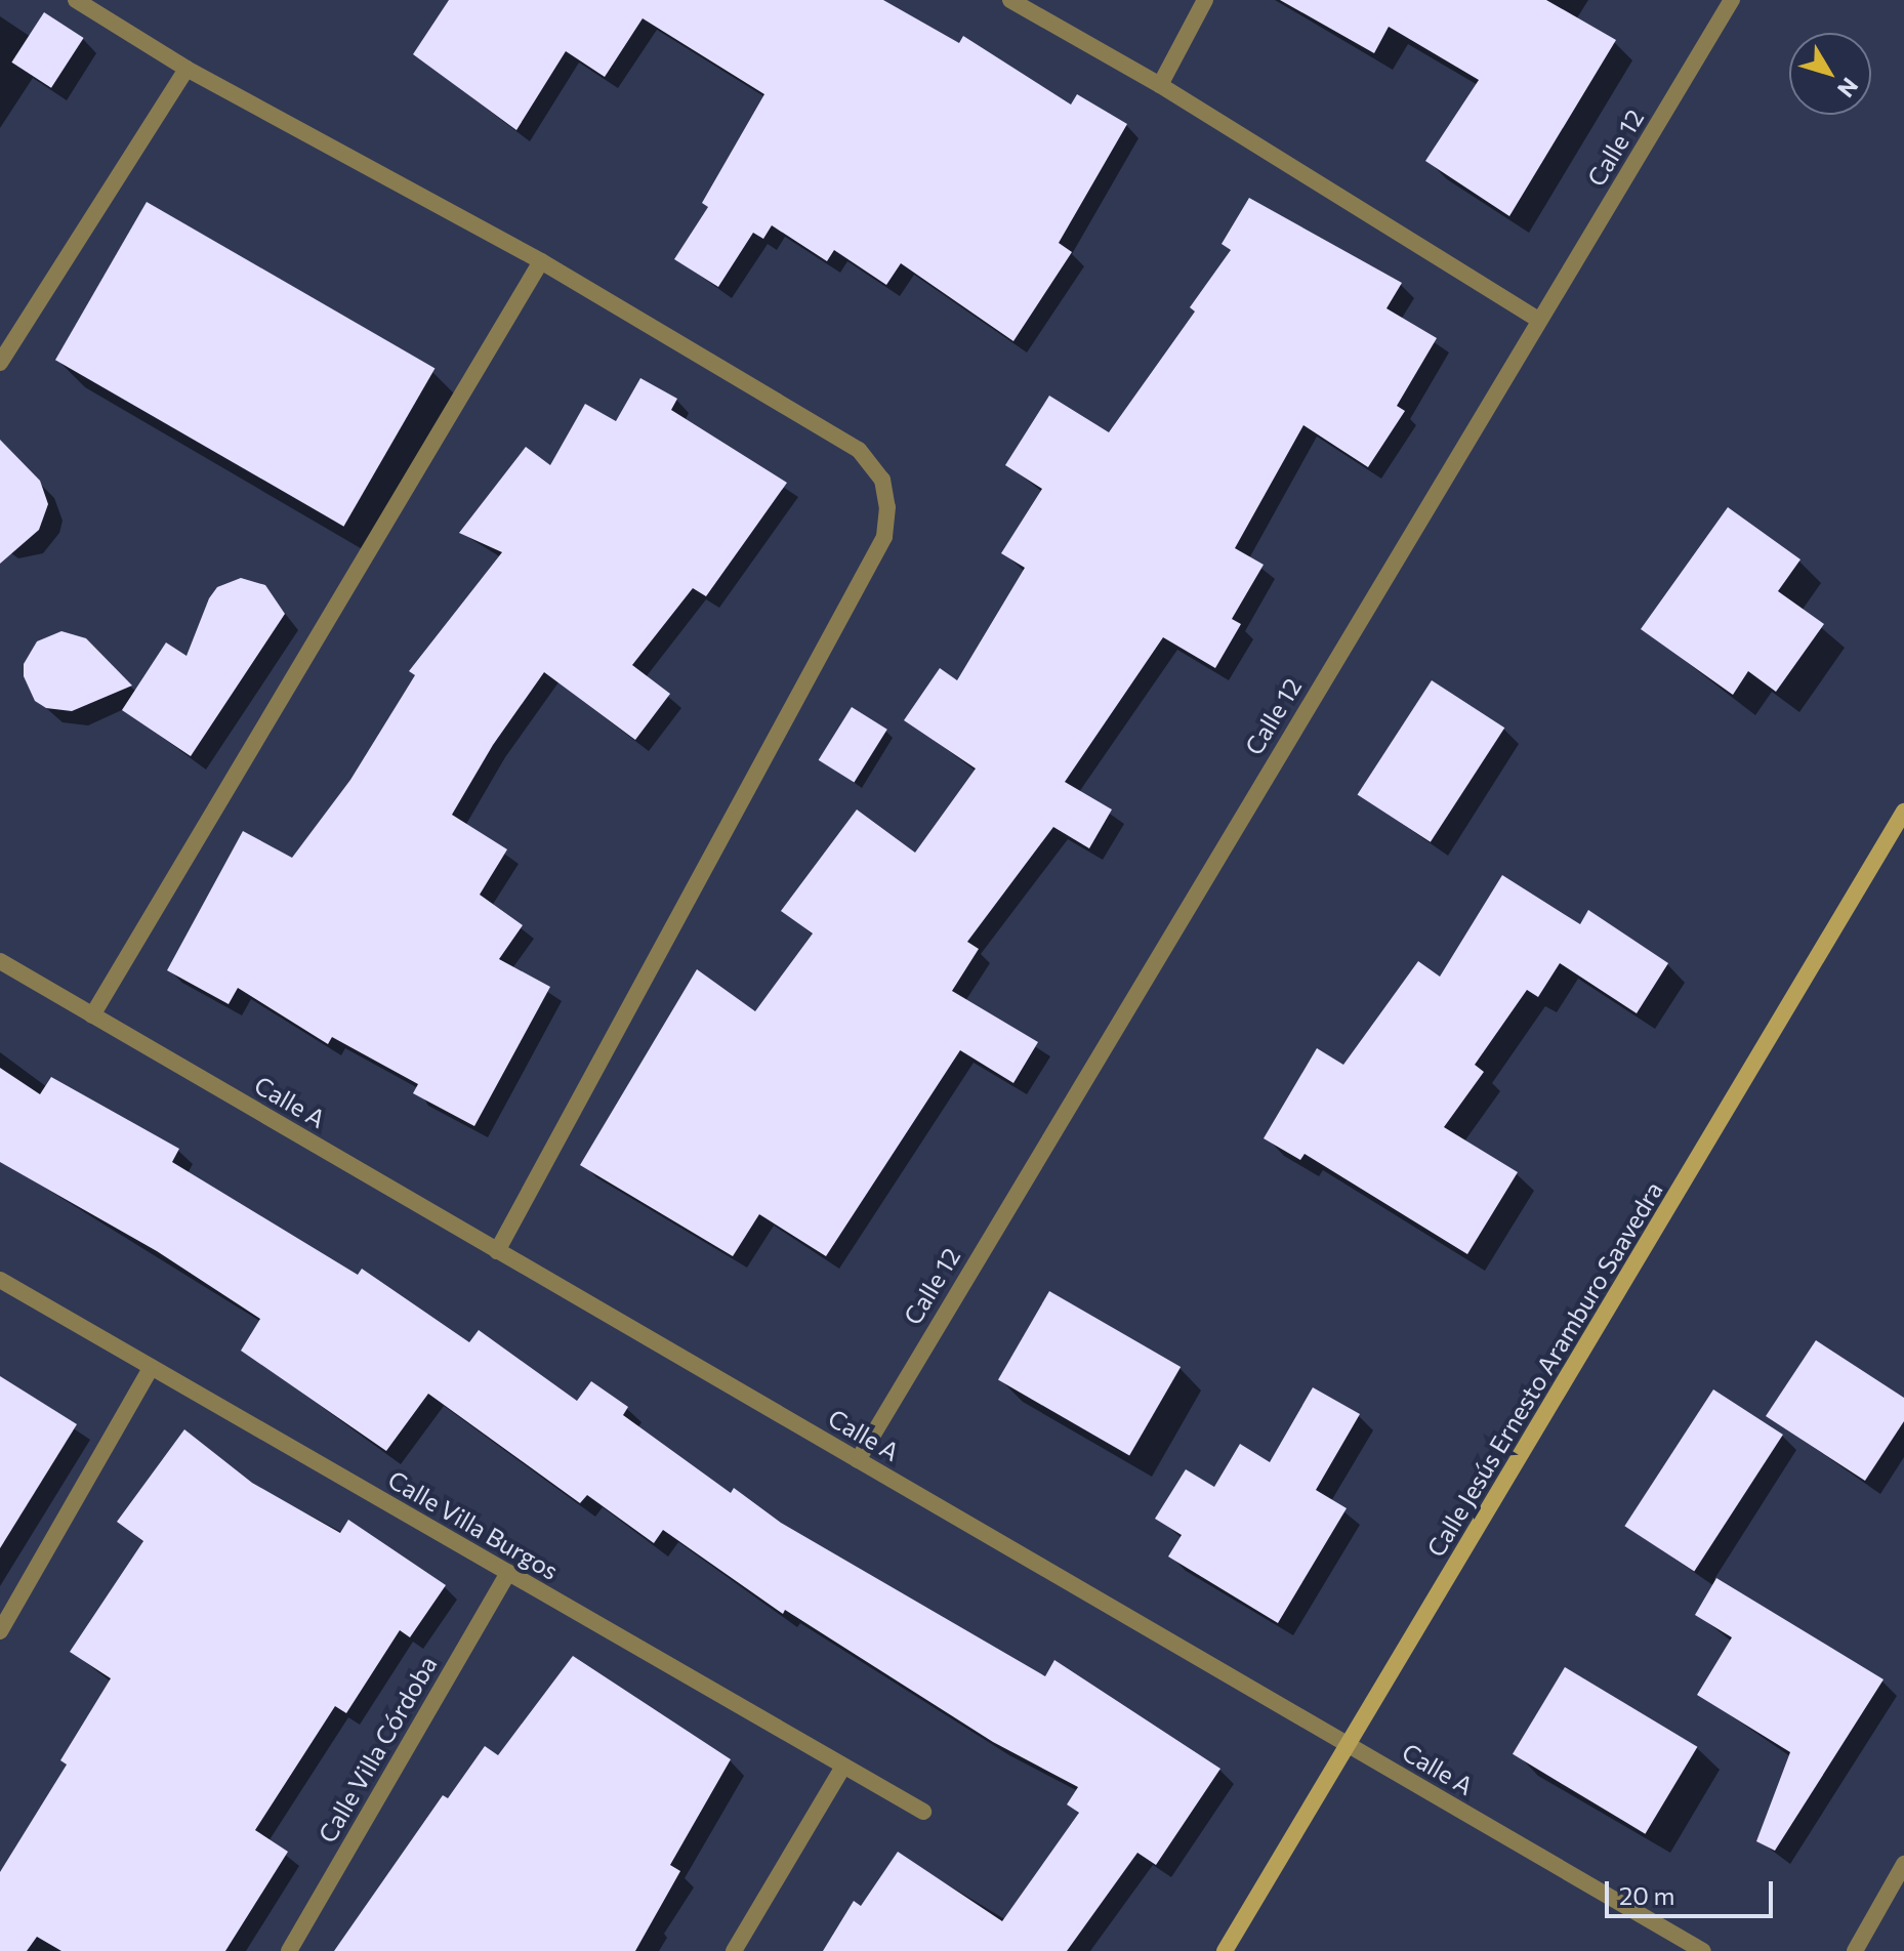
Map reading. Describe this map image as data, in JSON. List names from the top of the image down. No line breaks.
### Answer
{"streets":{"street":["Calle 12","Calle A","Calle Jesús Ernesto Aramburo Saavedra","Calle Villa Burgos","Calle Villa Córdoba"]},"crossings":[["Calle 12","Calle A"],["Calle A","Calle Jesús Ernesto Aramburo Saavedra"],["Calle Villa Burgos","Calle Villa Córdoba"]],"scale_bar":"20 m","north":"bottom right"}
